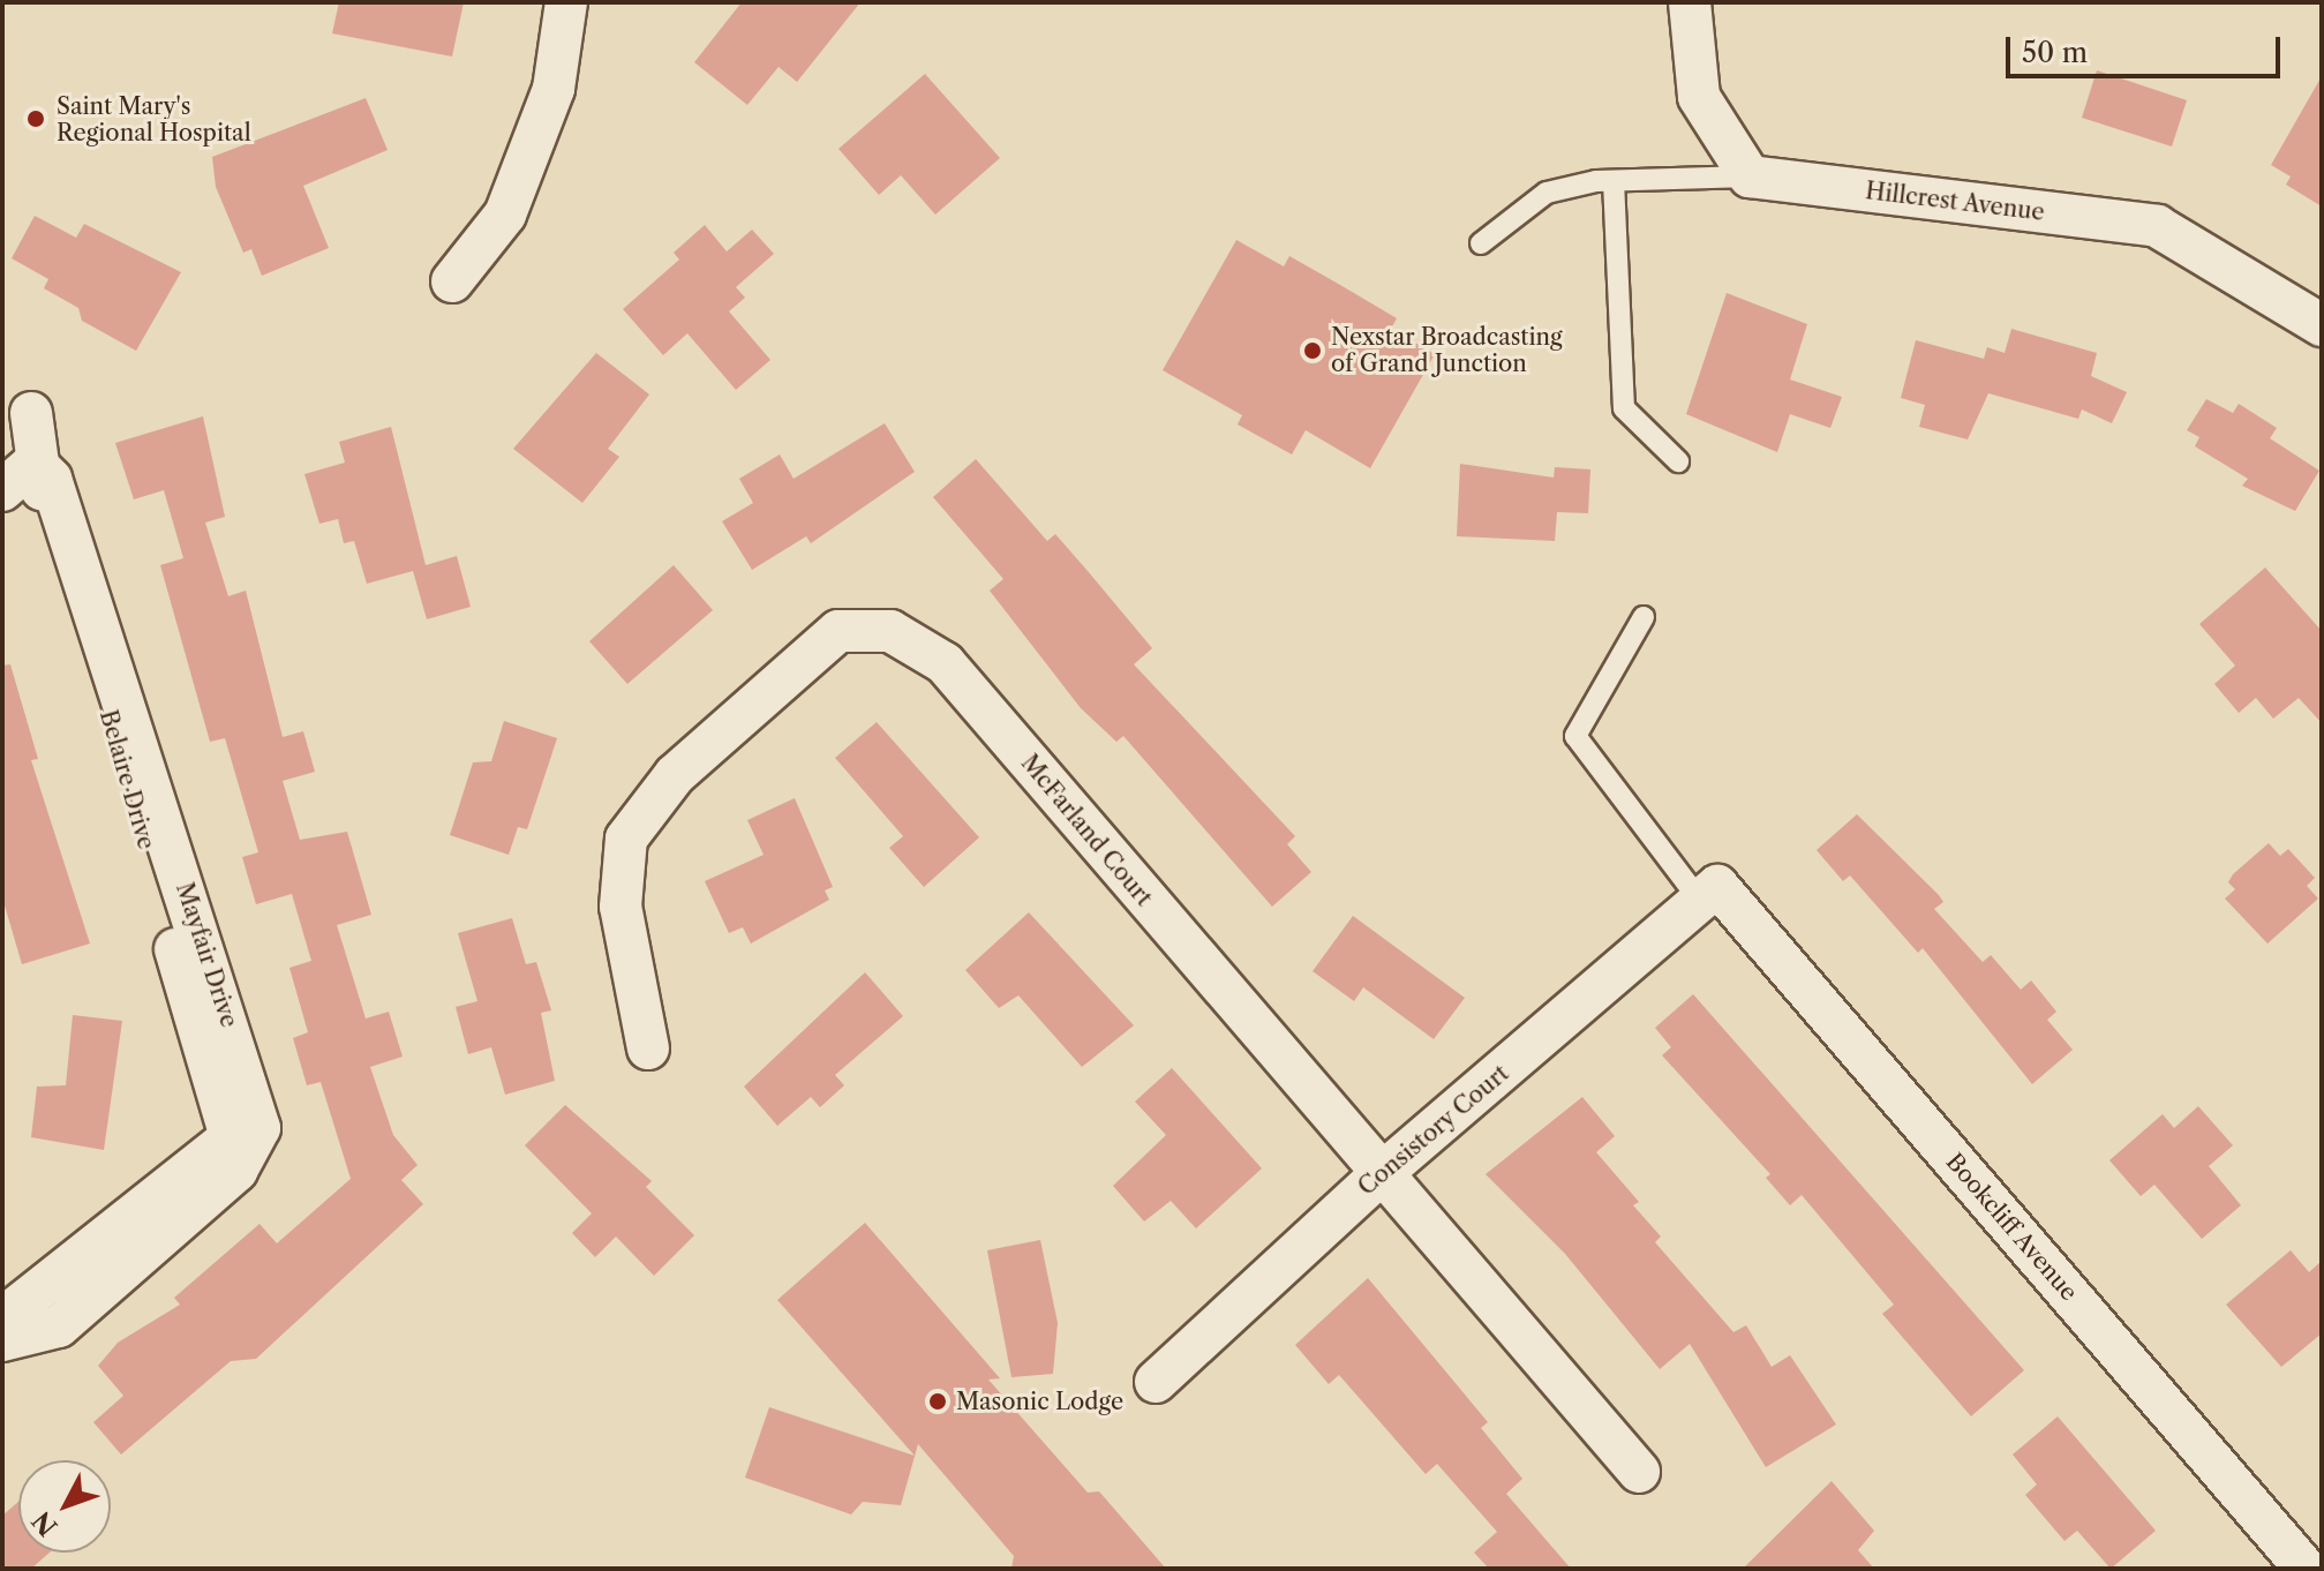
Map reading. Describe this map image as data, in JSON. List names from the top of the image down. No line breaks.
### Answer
{"streets":{"street":["Hillcrest Avenue","Belaire Drive","McFarland Court","Mayfair Drive","Consistory Court","Bookcliff Avenue"]},"crossings":[["Belaire Drive","Mayfair Drive"],["McFarland Court","Consistory Court"],["Consistory Court","Bookcliff Avenue"]],"places":["Saint Mary's Regional Hospital","Nexstar Broadcasting of Grand Junction","Masonic Lodge"],"scale_bar":"50 m","north":"bottom left"}
